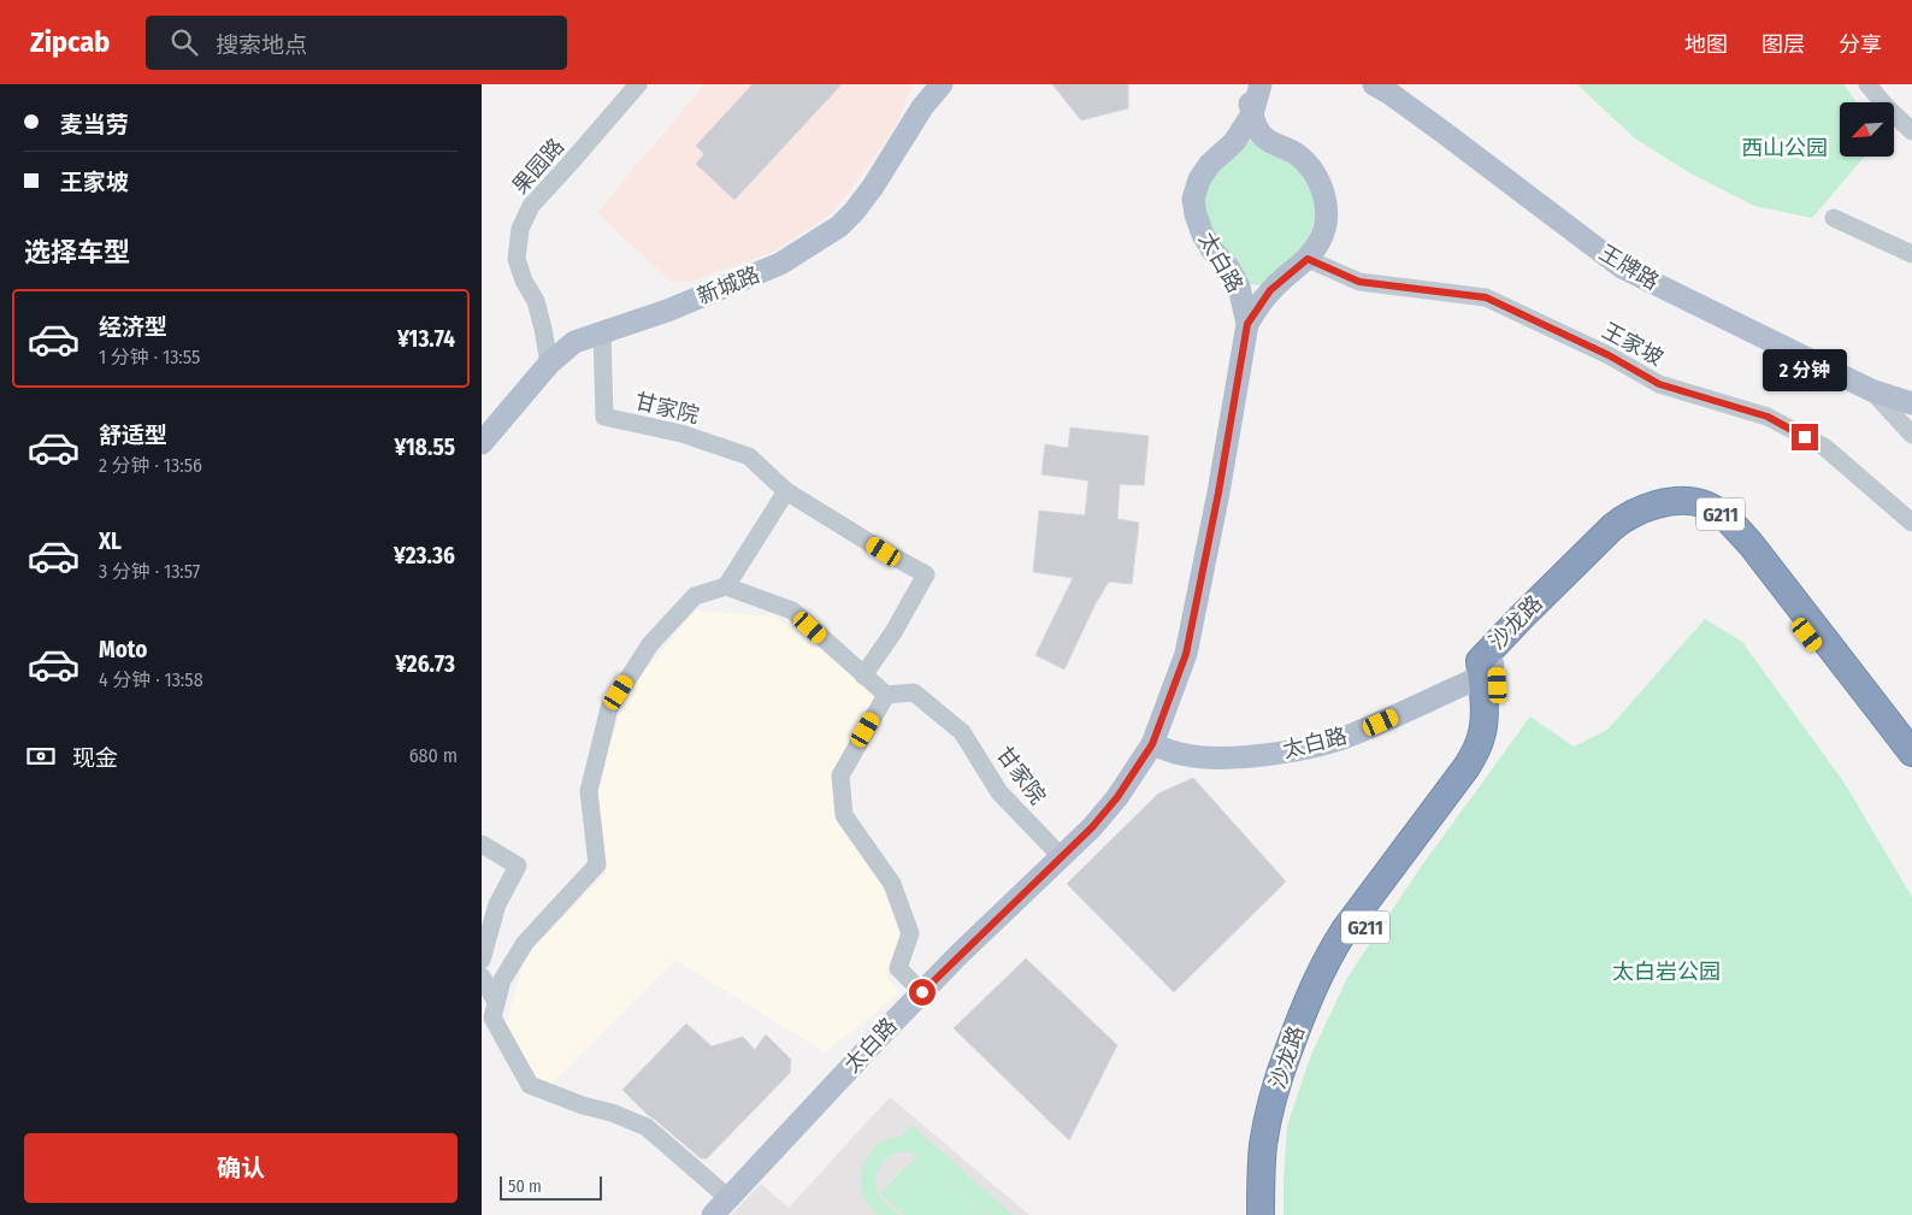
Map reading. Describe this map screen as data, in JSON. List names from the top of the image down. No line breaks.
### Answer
{"streets":{"highway":["G211","沙龙路"],"main road":["太白路","王牌路","新城路"],"street":["果园路","王家坡","甘家院"]},"crossings":[["果园路","新城路"],["太白路","王家坡"],["太白路","甘家院"],["太白路","沙龙路"],["新城路","甘家院"]],"parks":["西山公园","太白岩公园"],"scale_bar":"50 m","north":"bottom left","page":{"header":"Zipcab","search":"搜索地点","nav":["地图","图层","分享"],"banner":["麦当劳","王家坡"],"heading":"选择车型","list":[{"name":"经济型","note":"1 分钟 · 13:55","value":"¥13.74"},{"name":"舒适型","note":"2 分钟 · 13:56","value":"¥18.55"},{"name":"XL","note":"3 分钟 · 13:57","value":"¥23.36"},{"name":"Moto","note":"4 分钟 · 13:58","value":"¥26.73"}],"bubble":"2 分钟","pay":["现金","680 m"],"buttons":"确认","scale":"50 m"}}
